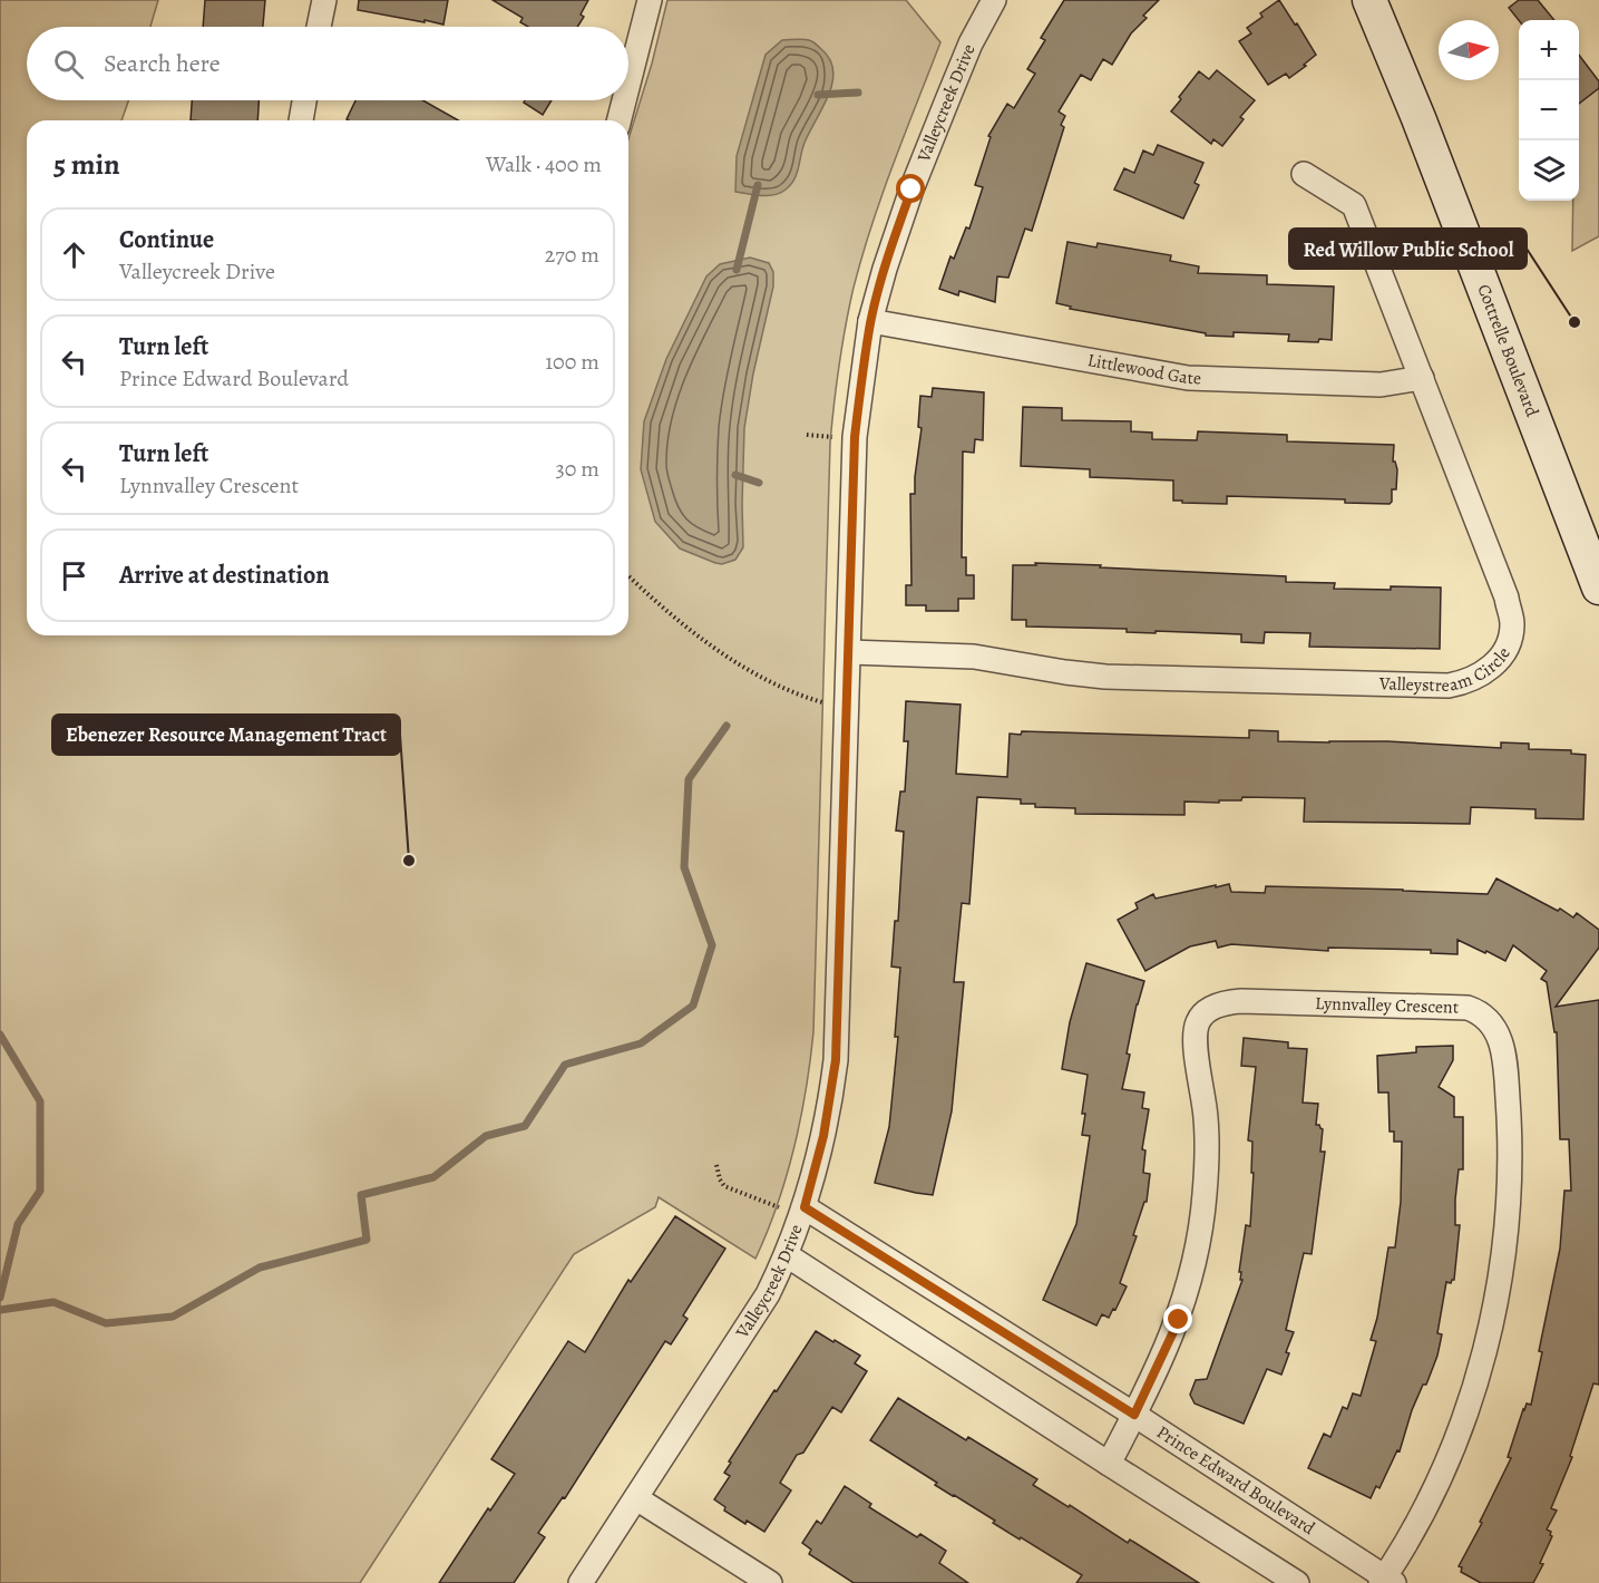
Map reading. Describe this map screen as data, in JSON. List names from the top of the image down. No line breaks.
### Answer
{"streets":{"main road":["Cottrelle Boulevard"],"street":["Valleycreek Drive","Littlewood Gate","Valleystream Circle","Lynnvalley Crescent","Prince Edward Boulevard"]},"crossings":[["Valleycreek Drive","Littlewood Gate"],["Valleycreek Drive","Valleystream Circle"],["Valleycreek Drive","Prince Edward Boulevard"],["Littlewood Gate","Valleystream Circle"],["Lynnvalley Crescent","Prince Edward Boulevard"]],"places":["Red Willow Public School","Ebenezer Resource Management Tract"],"north":"right","page":{"map_buttons":["+","−"],"search":"Search here","heading":["5 min","Walk · 400 m"],"list":[["Continue","Valleycreek Drive","270 m"],["Turn left","Prince Edward Boulevard","100 m"],["Turn left","Lynnvalley Crescent","30 m"],"Arrive at destination"]}}
